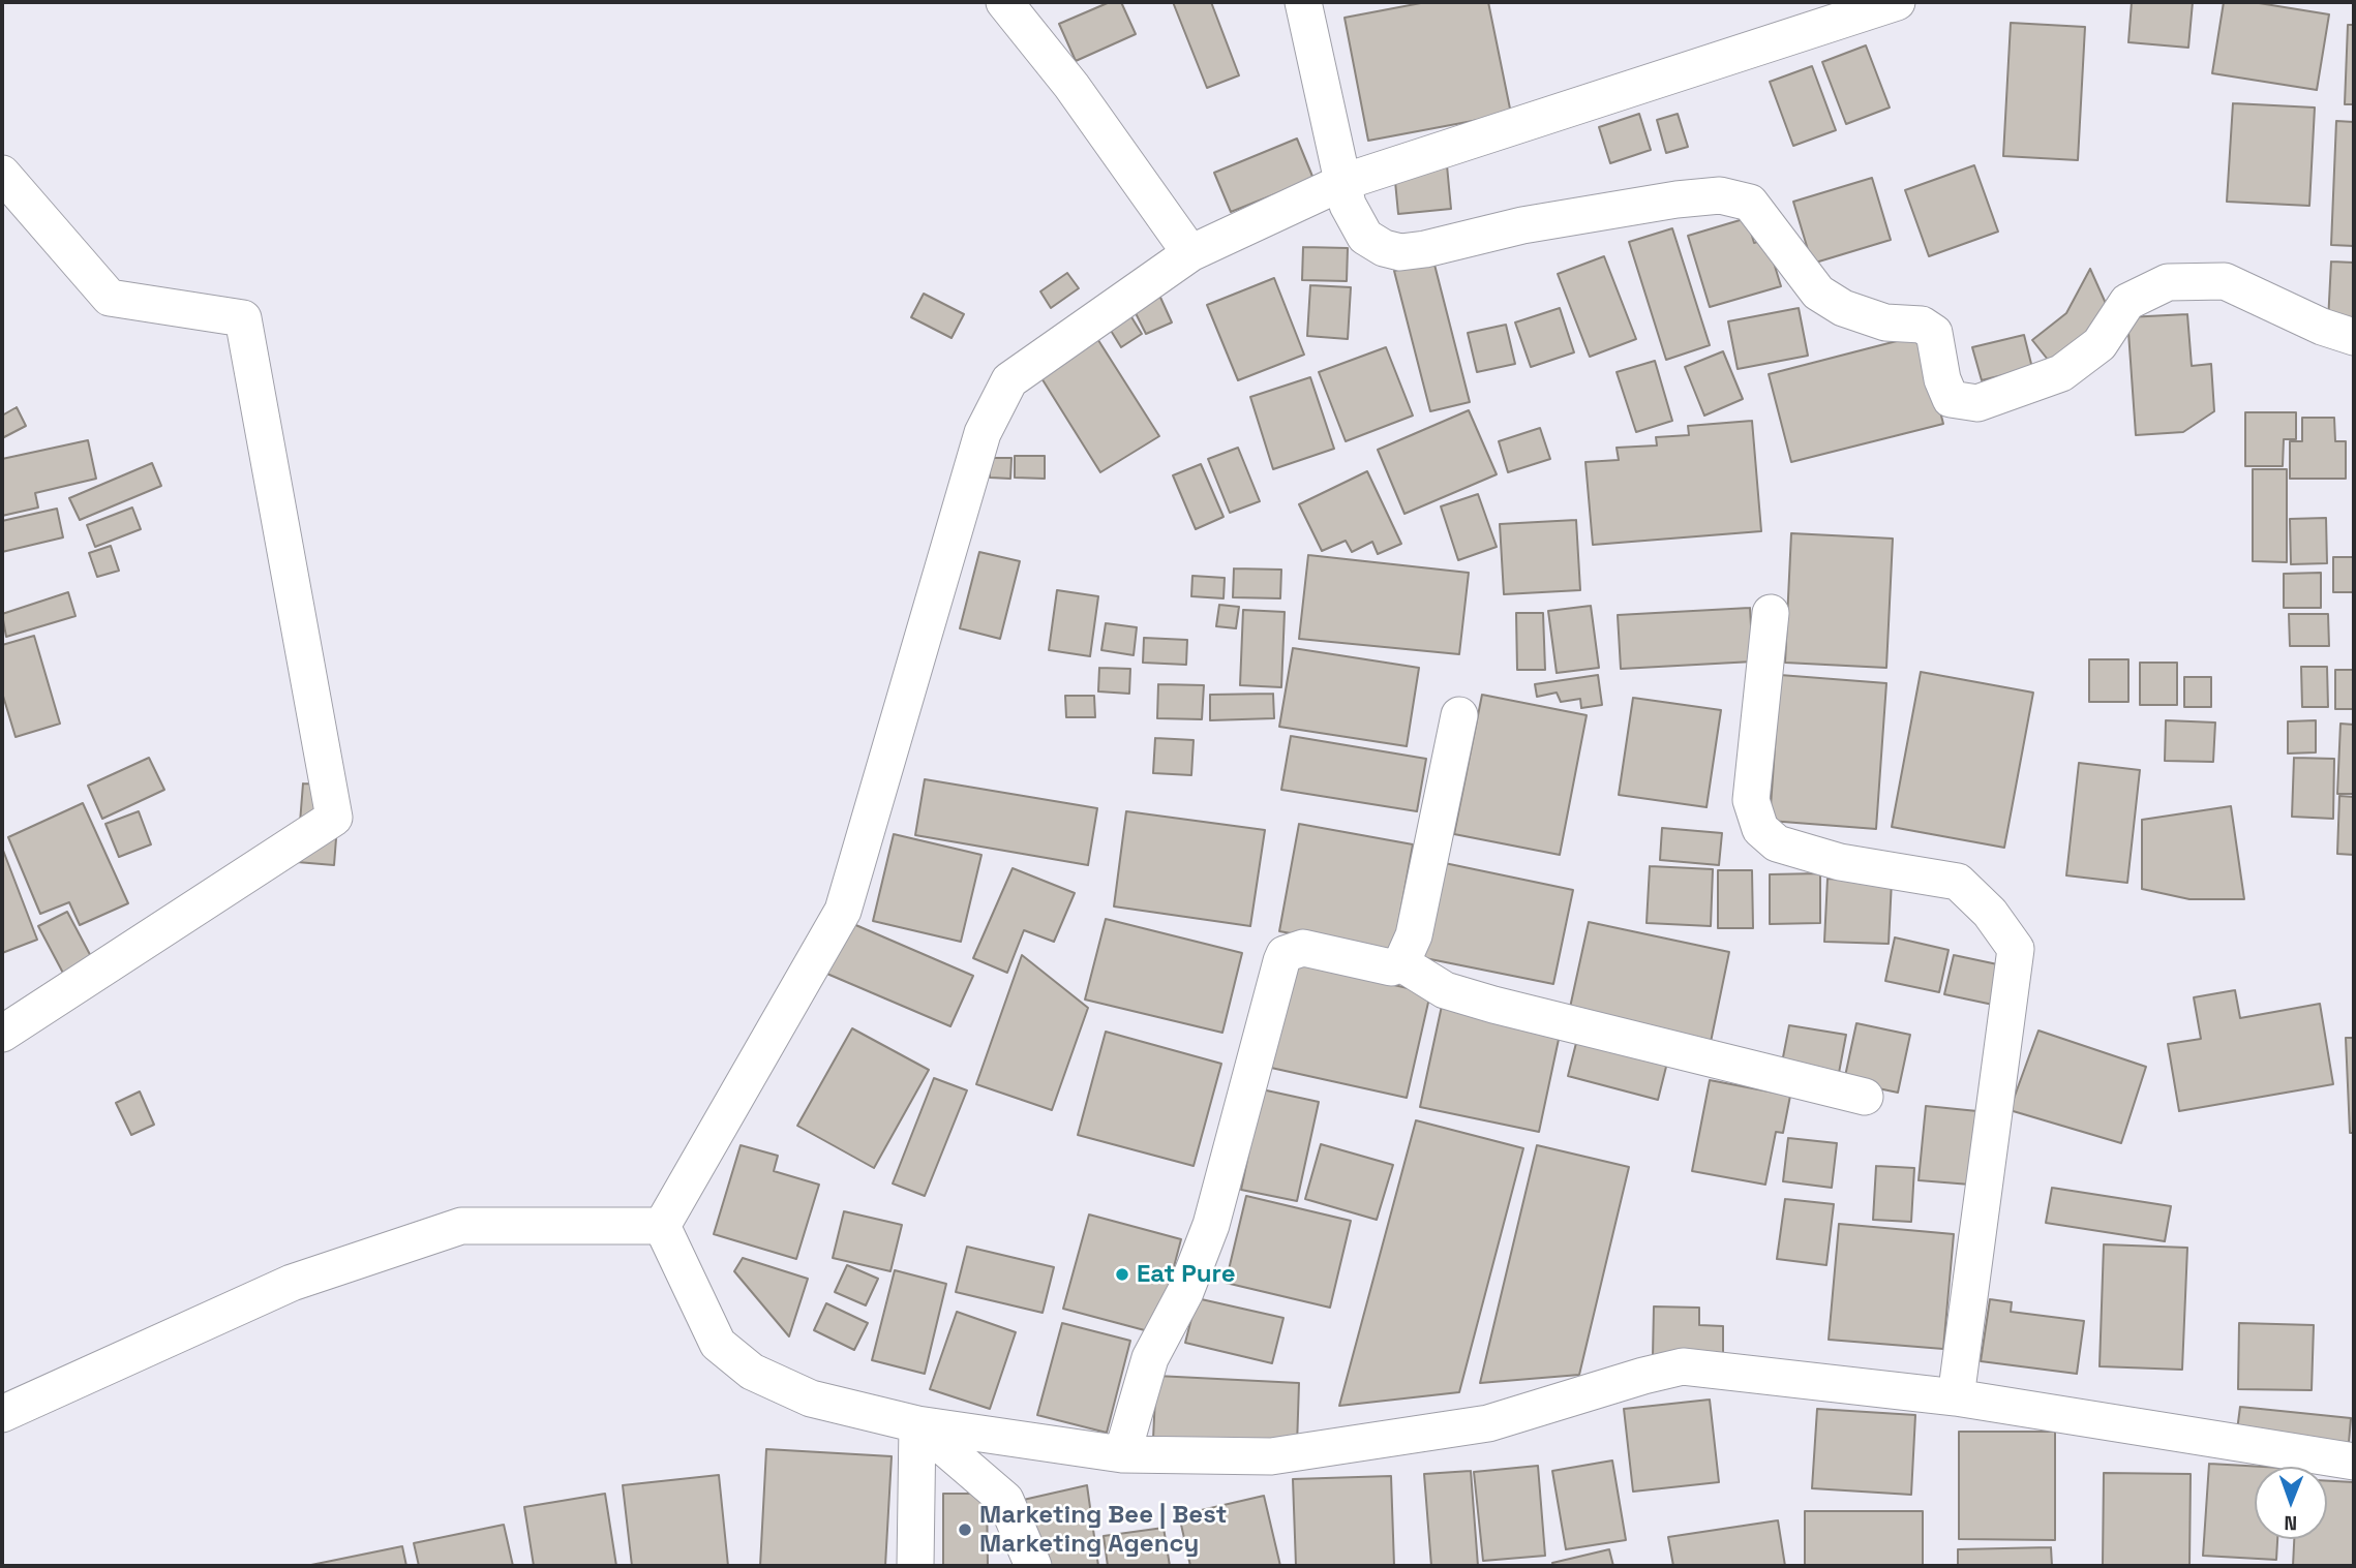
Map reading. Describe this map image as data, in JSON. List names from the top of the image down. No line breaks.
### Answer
{"places":["Eat Pure","Marketing Bee | Best Marketing Agency"],"north":"bottom"}
